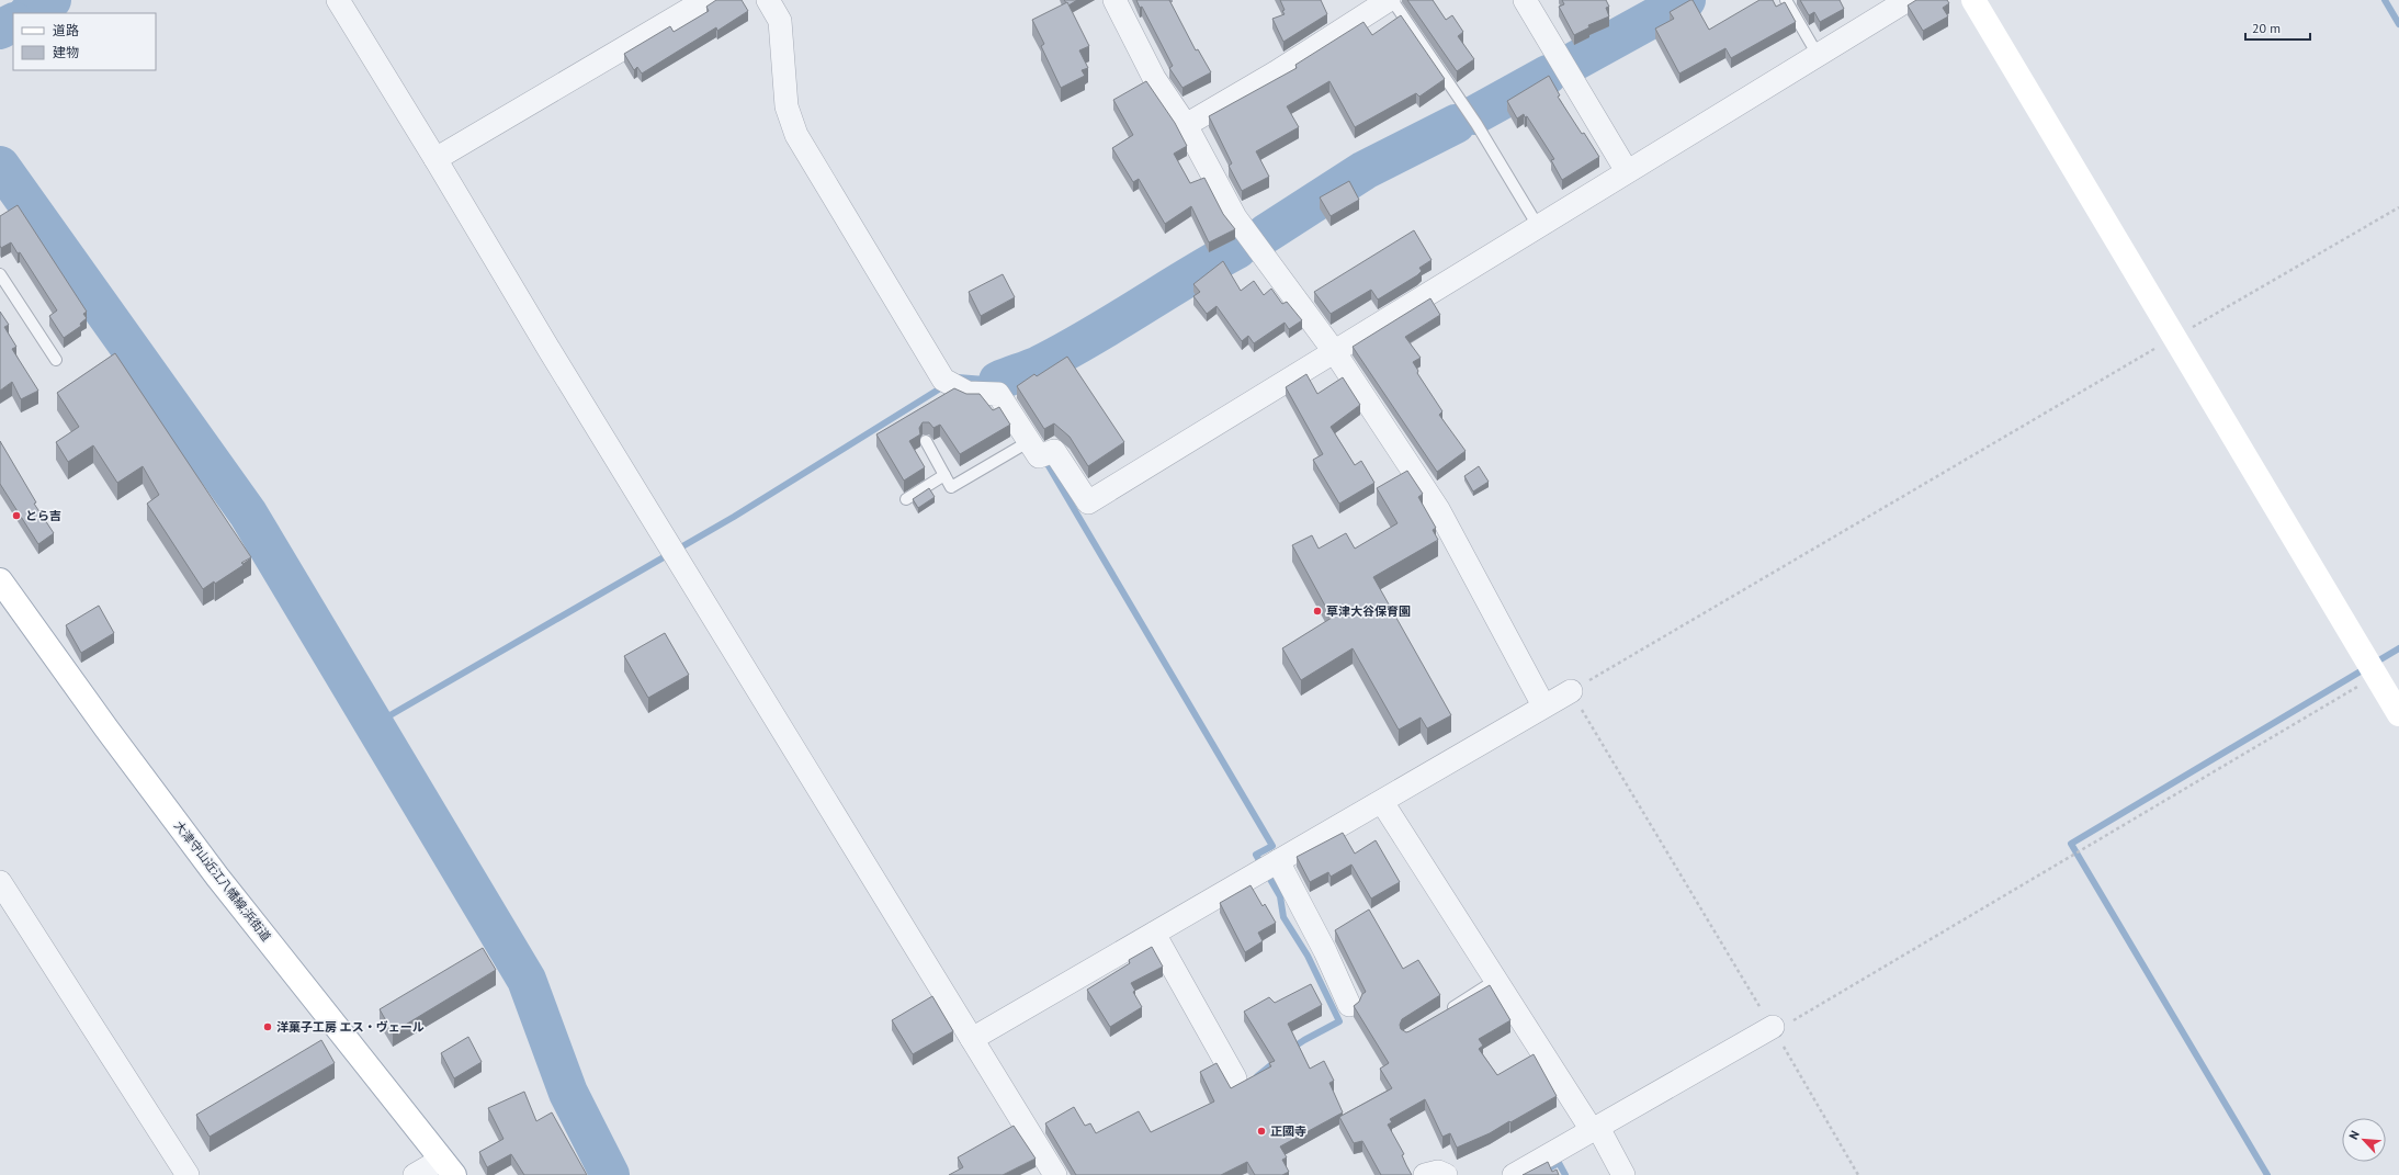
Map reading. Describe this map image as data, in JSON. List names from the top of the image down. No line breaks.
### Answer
{"streets":{"street":["大津守山近江八幡線;浜街道"]},"places":["とら吉","草津大谷保育園","洋菓子工房 エス・ヴェール","正國寺"],"legend":["道路","建物"],"scale_bar":"20 m","north":"top left"}
